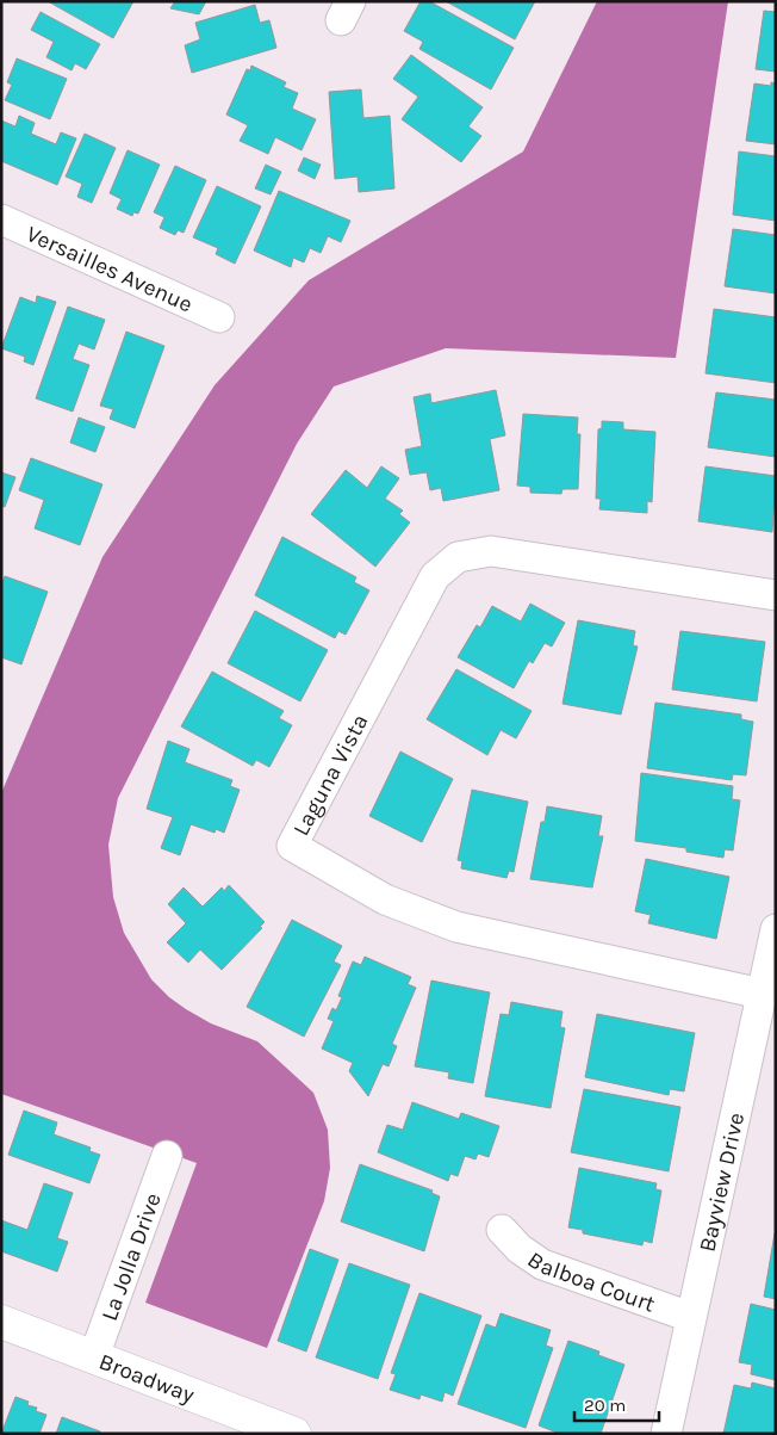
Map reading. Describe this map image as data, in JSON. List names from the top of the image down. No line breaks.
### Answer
{"streets":{"street":["Versailles Avenue","Laguna Vista","Bayview Drive","La Jolla Drive","Balboa Court","Broadway"]},"crossings":[["Laguna Vista","Bayview Drive"],["Bayview Drive","Balboa Court"],["La Jolla Drive","Broadway"]],"scale_bar":"20 m"}
